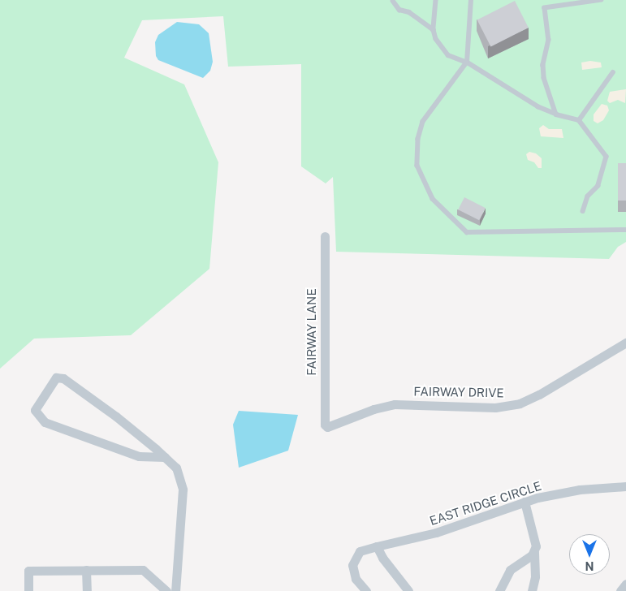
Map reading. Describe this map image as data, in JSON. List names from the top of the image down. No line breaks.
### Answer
{"streets":{"street":["FAIRWAY LANE","FAIRWAY DRIVE","EAST RIDGE CIRCLE"]},"crossings":[["FAIRWAY LANE","FAIRWAY DRIVE"]],"north":"bottom"}
